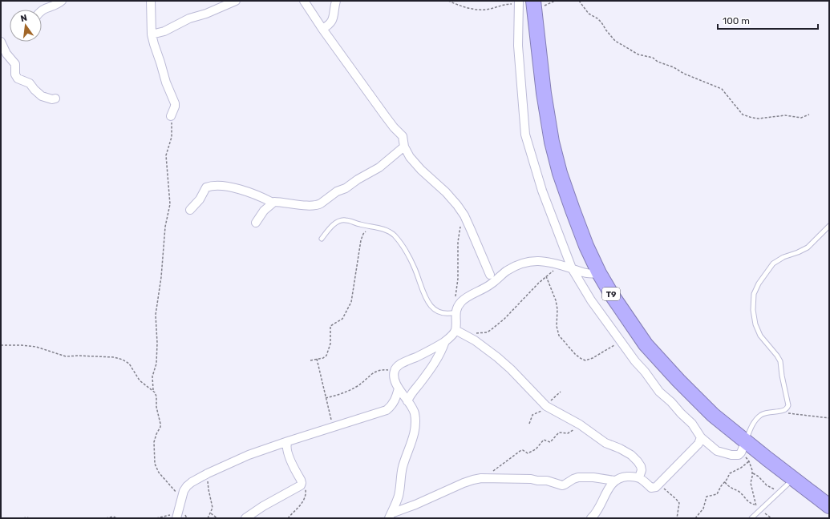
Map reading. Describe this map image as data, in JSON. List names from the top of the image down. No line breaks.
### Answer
{"streets":{"highway":["T9"]},"scale_bar":"100 m","north":"top"}
